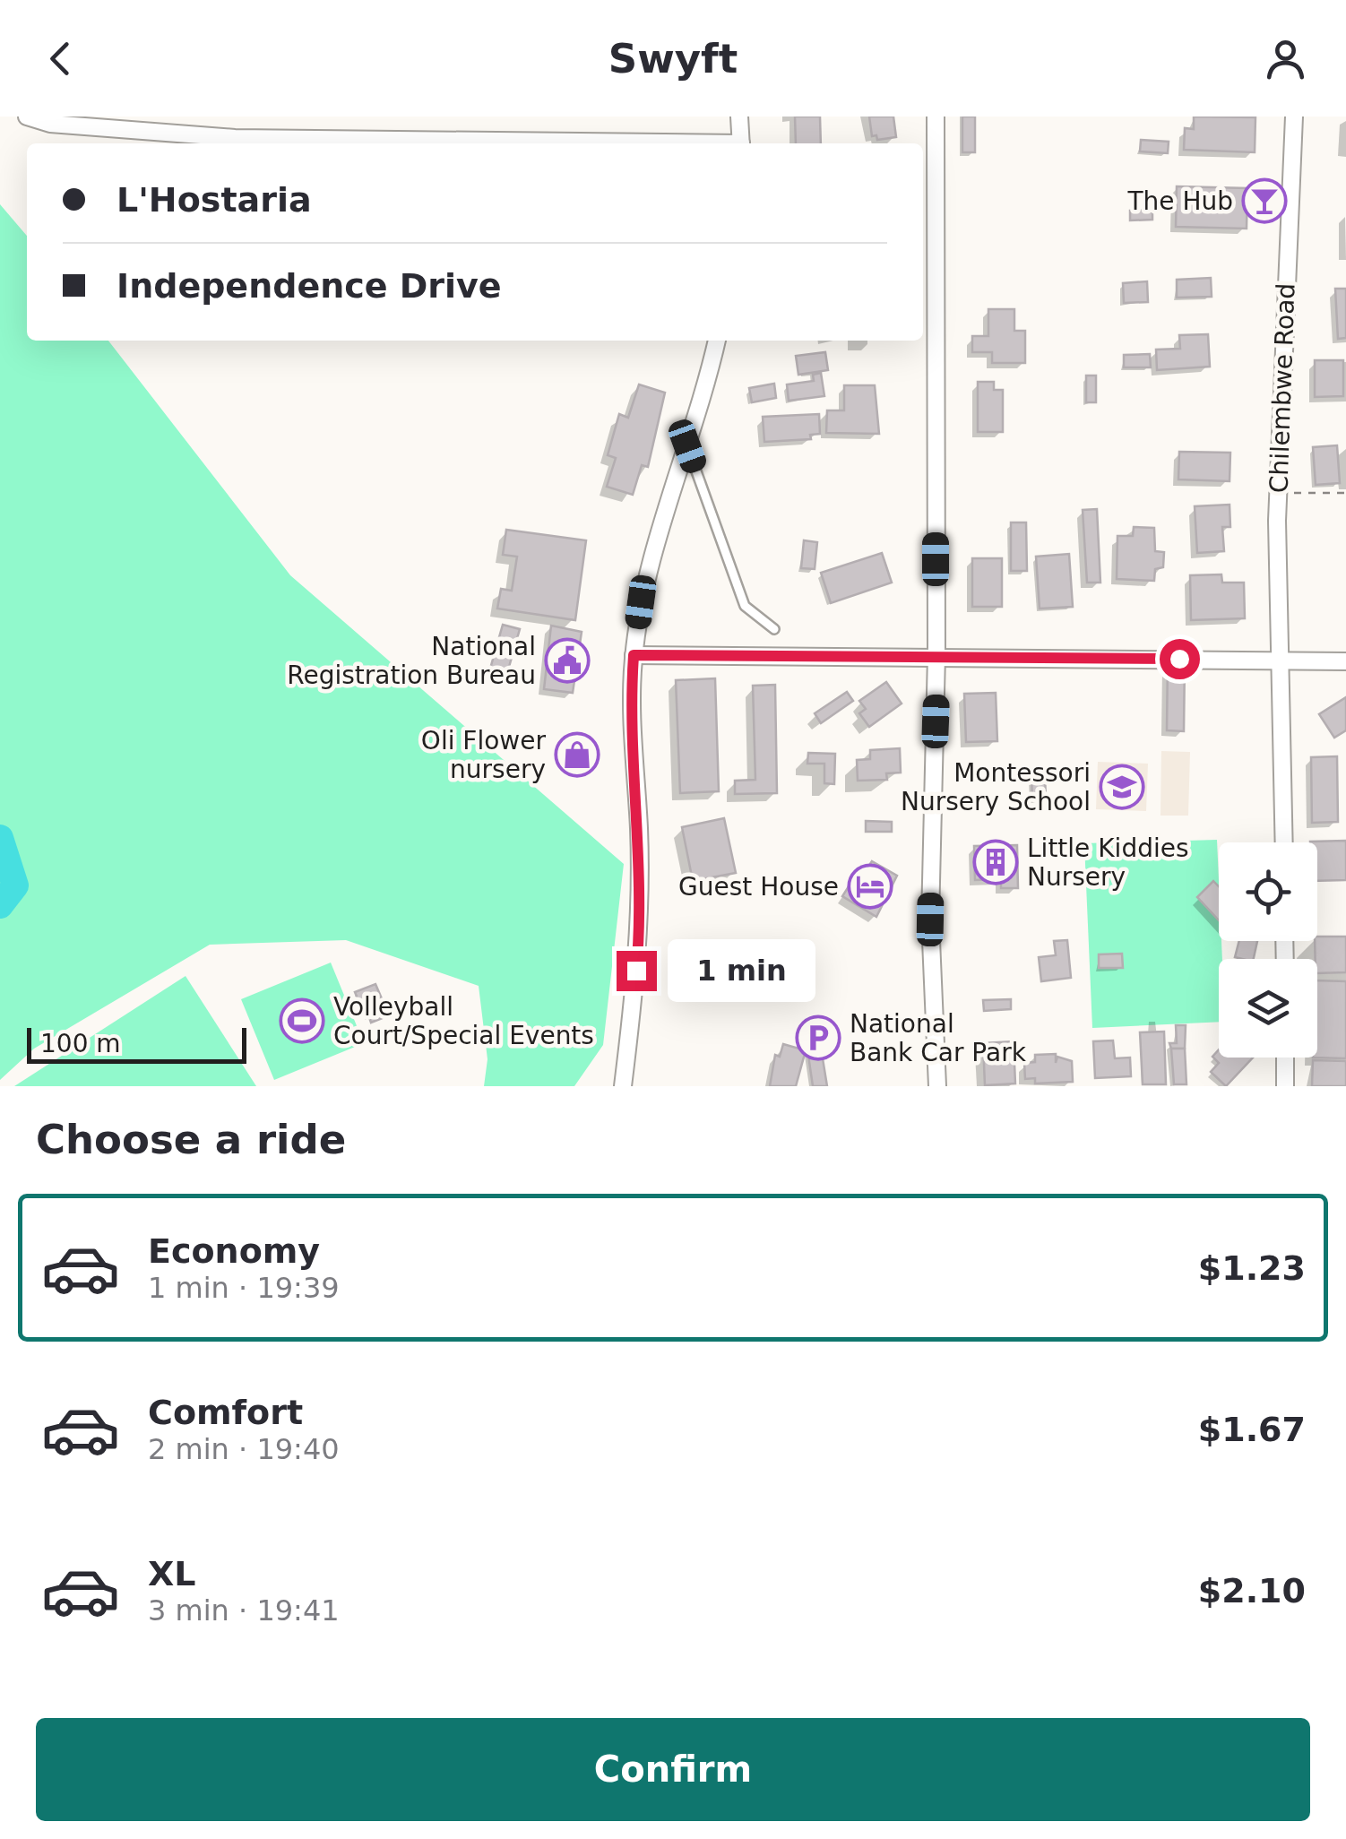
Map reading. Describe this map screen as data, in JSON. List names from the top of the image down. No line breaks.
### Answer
{"streets":{"street":["Chilembwe Road"]},"places":{"bar":["The Hub"],"public building":["National Registration Bureau"],"shop":["Oli Flower nursery"],"school or university":["Montessori Nursery School"],"building":["Little Kiddies Nursery"],"hotel":["Guest House"],"sports":["Volleyball Court/Special Events"],"parking":["National Bank Car Park"]},"scale_bar":"100 m","page":{"header":"Swyft","banner":["L'Hostaria","Independence Drive"],"bubble":"1 min","scale":"100 m","heading":"Choose a ride","list":[{"name":"Economy","note":"1 min · 19:39","value":"$1.23"},{"name":"Comfort","note":"2 min · 19:40","value":"$1.67"},{"name":"XL","note":"3 min · 19:41","value":"$2.10"}],"buttons":"Confirm"}}
